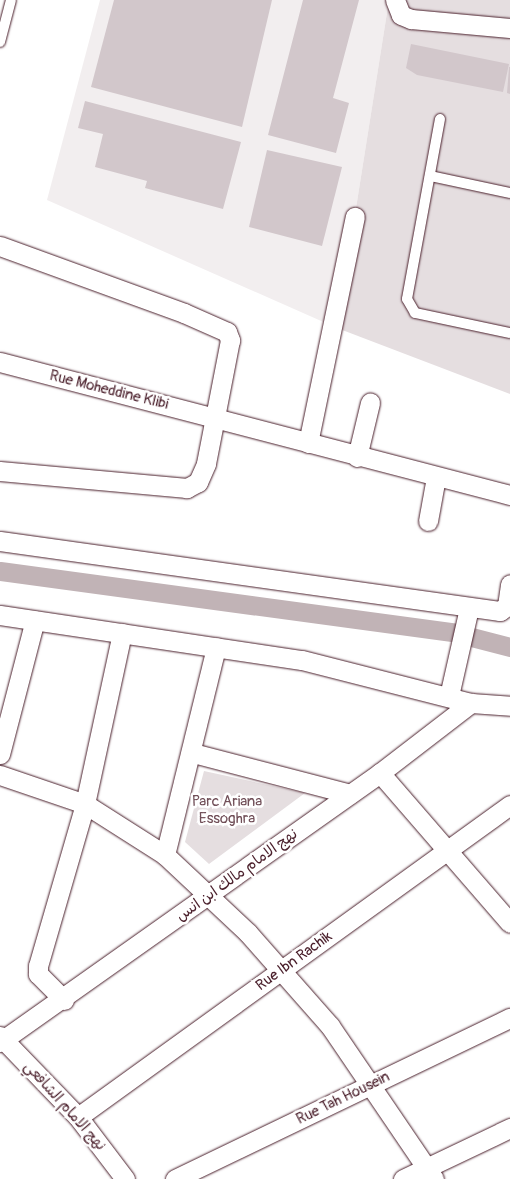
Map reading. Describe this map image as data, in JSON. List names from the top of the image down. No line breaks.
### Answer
{"streets":{"street":["Rue Moheddine Klibi","نهج الامام مالك ابن انس","Rue Ibn Rachik","Rue Tah Housein","نهج الامام الشافعي"]},"crossings":[["نهج الامام مالك ابن انس","نهج الامام الشافعي"],["Rue Ibn Rachik","نهج الامام الشافعي"]],"parks":["Parc Ariana Essoghra"]}
